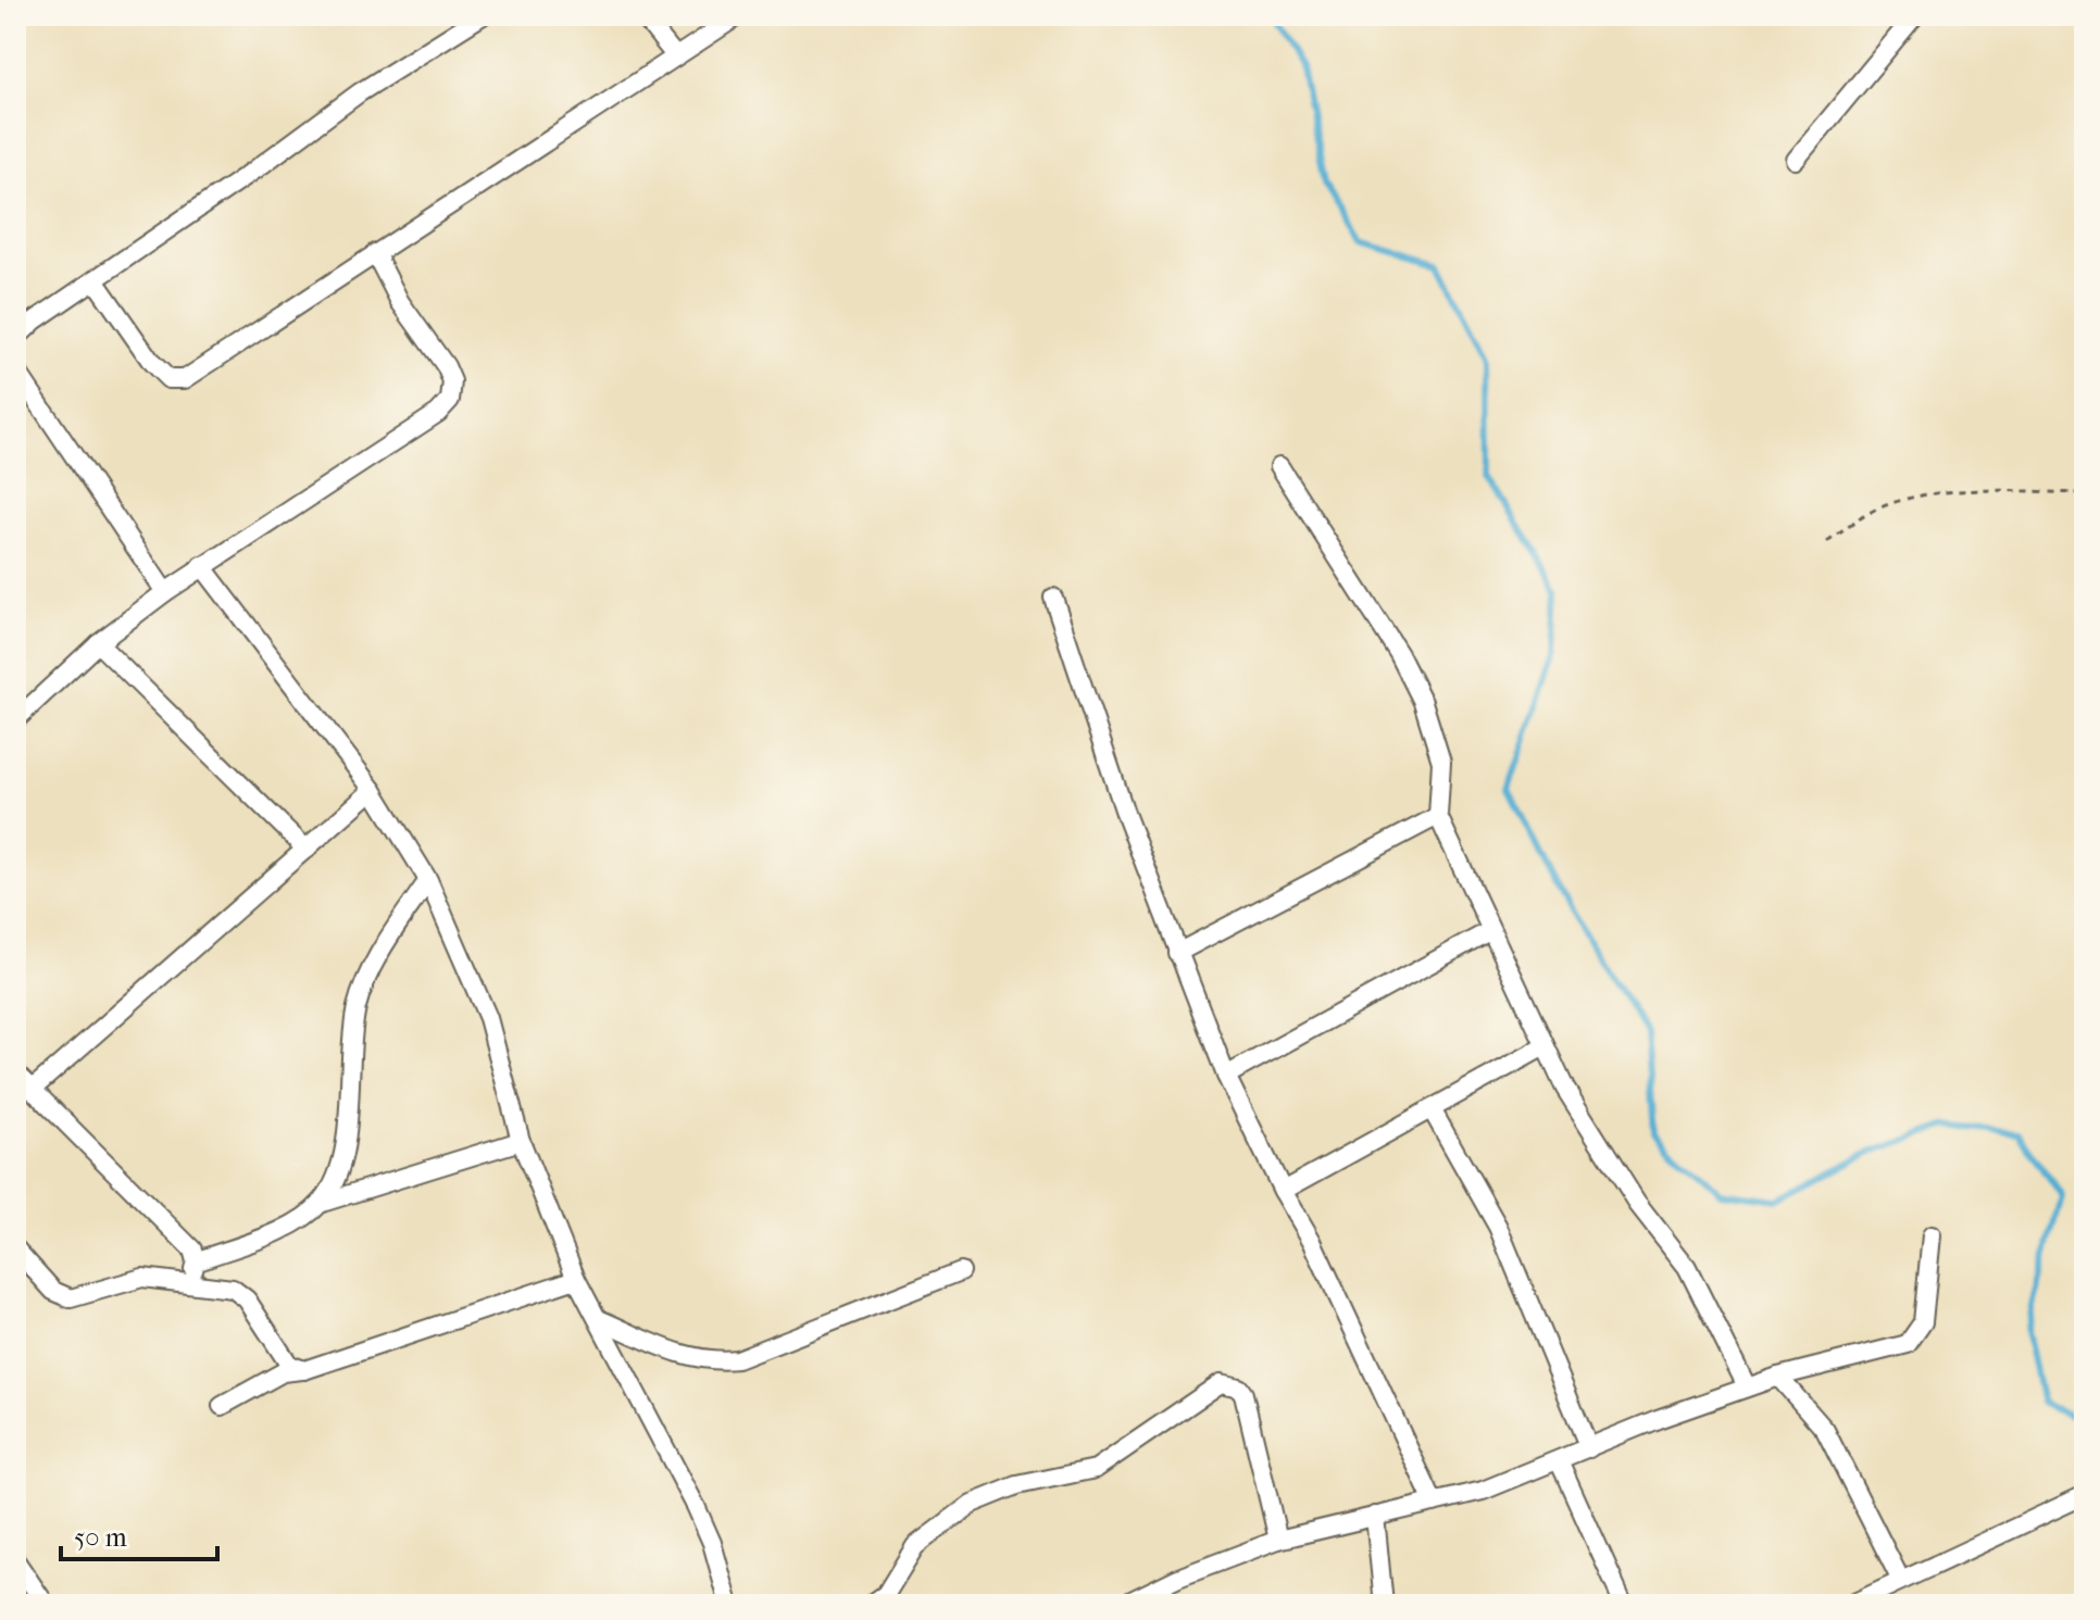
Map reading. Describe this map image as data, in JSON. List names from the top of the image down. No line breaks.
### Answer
{"scale_bar":"50 m"}
